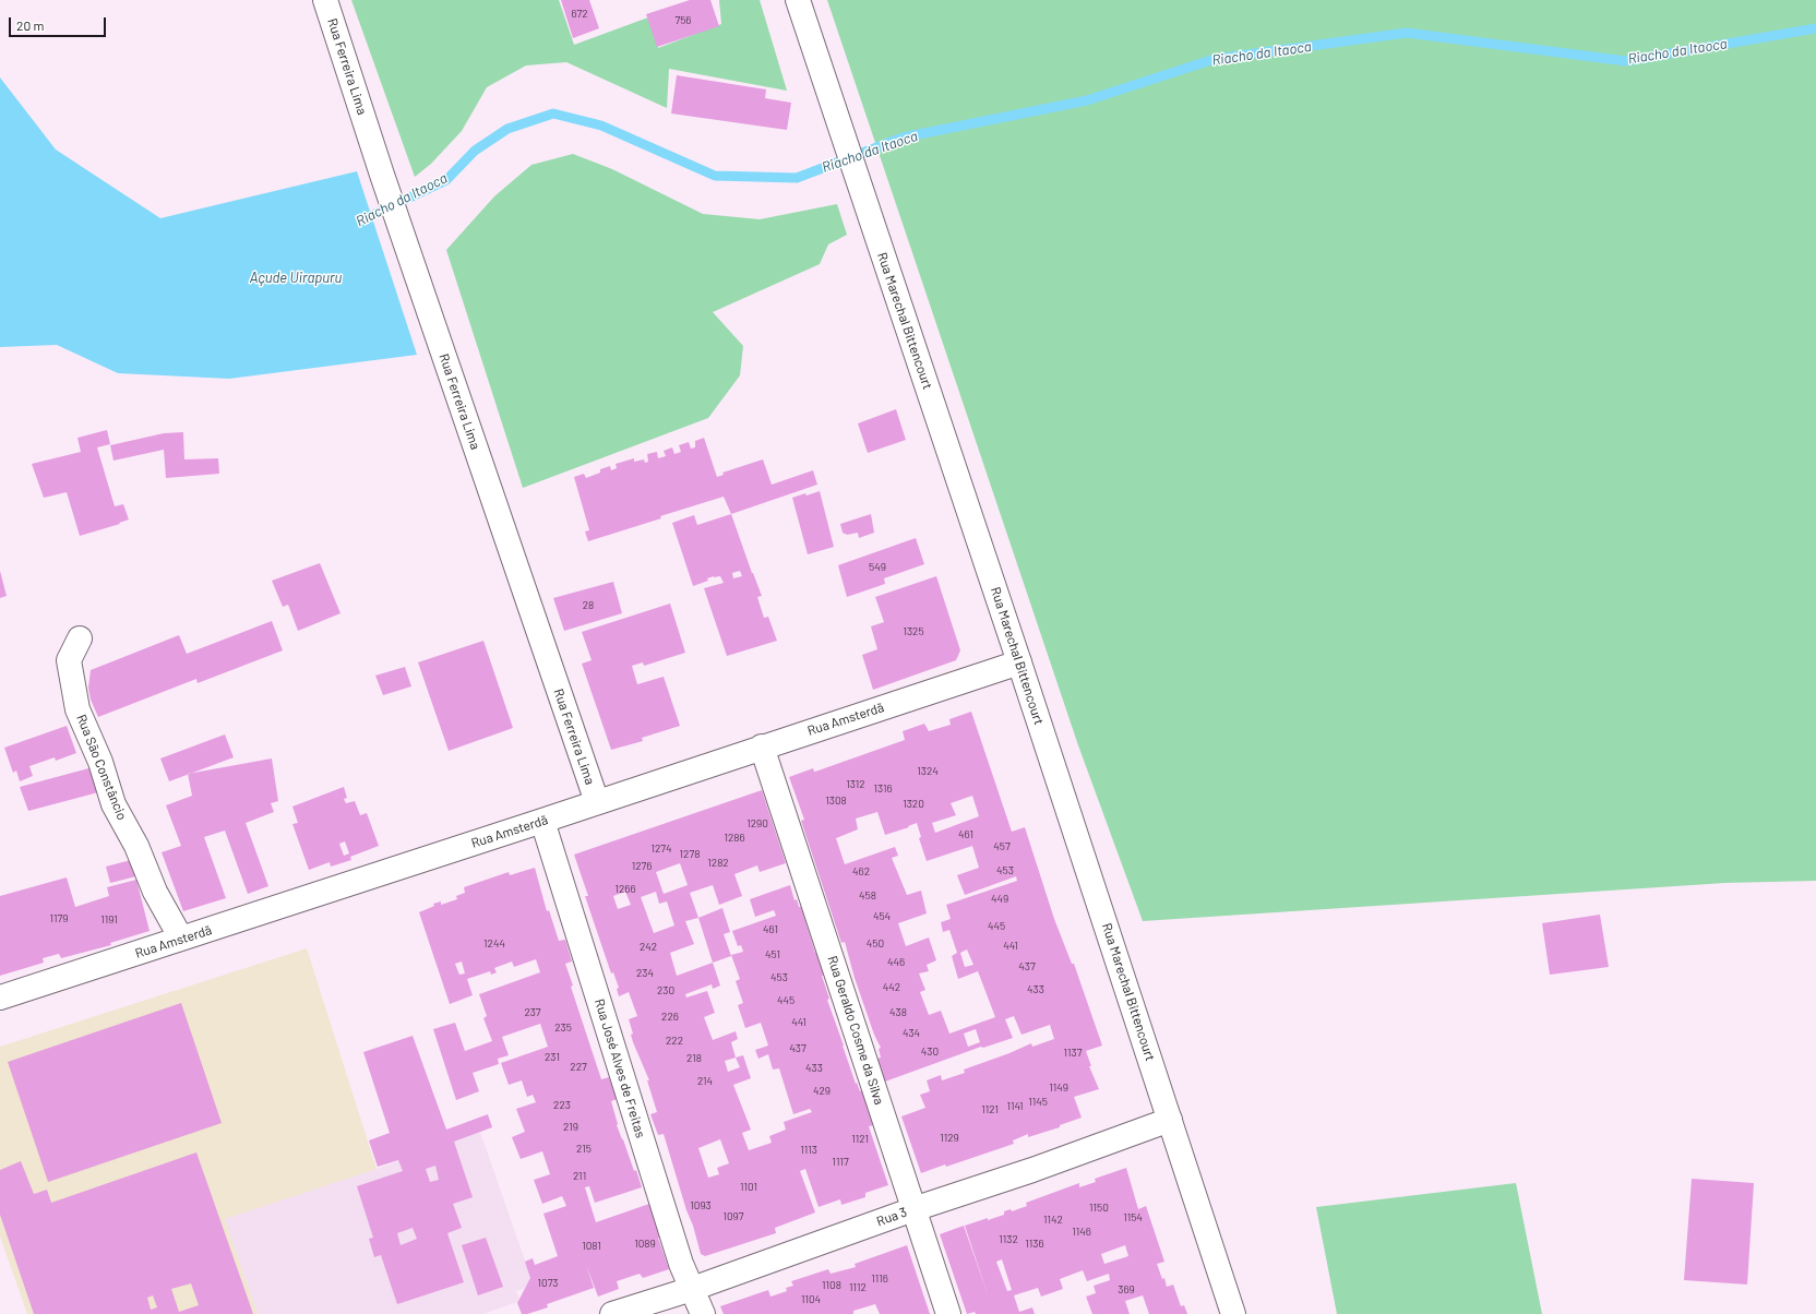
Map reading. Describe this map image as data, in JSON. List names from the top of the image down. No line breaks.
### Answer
{"streets":{"street":["Rua Ferreira Lima","Rua Marechal Bittencourt","Rua Amsterdã","Rua São Constâncio","Rua Geraldo Cosme da Silva","Rua José Alves de Freitas","Rua 3"]},"crossings":[["Rua Ferreira Lima","Rua Amsterdã"],["Rua Marechal Bittencourt","Rua Amsterdã"],["Rua Marechal Bittencourt","Rua 3"],["Rua Amsterdã","Rua São Constâncio"],["Rua Amsterdã","Rua Geraldo Cosme da Silva"],["Rua Amsterdã","Rua José Alves de Freitas"],["Rua Geraldo Cosme da Silva","Rua 3"],["Rua José Alves de Freitas","Rua 3"]],"water":["Riacho da Itaoca","Açude Uirapuru"],"house_numbers":["672","756","549","28","1325","1324","1312","1316","1308","1320","1290","461","1286","457","1274","1278","1282","1276","453","462","1266","458","449","454","1179","1191","445","461","1244","450","441","242","451","446","437","234","453","442","433","230","445","237","438","226","441","235","434","222","437","430","1137","231","218","227","433","214","1149","429","1145","223","1141","1121","219","1129","1121","215","1113","1117","211","1101","1093","1150","1097","1154","1142","1146","1132","1089","1136","1081","1116","1073","1108","1112","369","1104"],"scale_bar":"20 m"}
